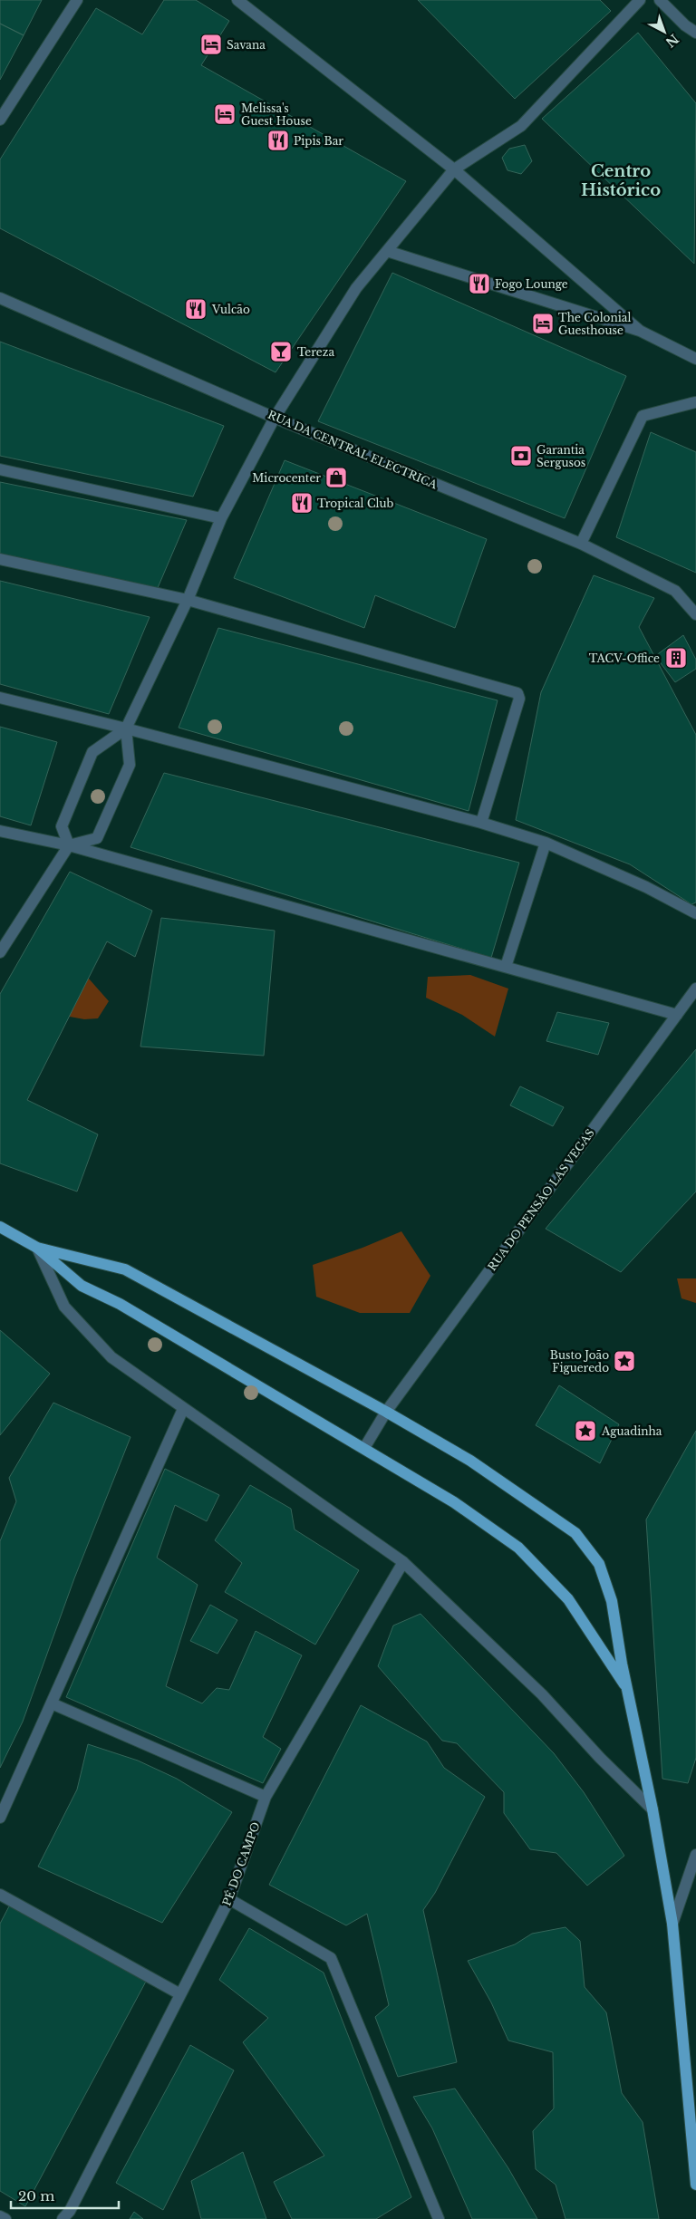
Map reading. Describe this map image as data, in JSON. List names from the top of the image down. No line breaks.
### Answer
{"streets":{"street":["RUA DA CENTRAL ELECTRICA","RUA DO PENSÃO LAS VEGAS","PÉ DO CAMPO"]},"districts":["Centro Histórico"],"places":{"hotel":["Savana","Melissa's Guest House","The Colonial Guesthouse"],"restaurant":["Pipis Bar","Fogo Lounge","Vulcão","Tropical Club"],"bar":["Tereza"],"bank":["Garantia Sergusos"],"shop":["Microcenter"],"building":["TACV-Office"],"place":["Busto João Figueredo","Aguadinha"]},"scale_bar":"20 m","north":"bottom right"}
